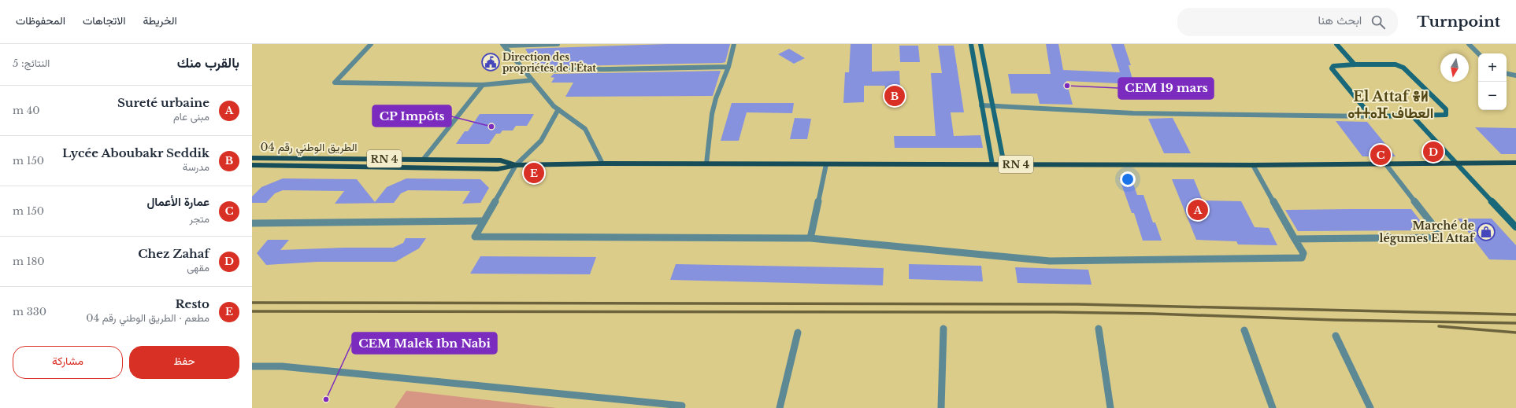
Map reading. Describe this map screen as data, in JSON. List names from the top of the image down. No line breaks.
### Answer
{"streets":{"main road":["الطريق الوطني رقم 04","RN 4"]},"crossings":[["الطريق الوطني رقم 04","RN 4"]],"districts":["El Attaf ⴻⵍ ⴰⵜⵜⴰⴼ العطاف"],"places":{"public building":["Direction des propriétés de l'État"],"other":["CEM 19 mars","CP Impôts","CEM Malek Ibn Nabi"],"shop":["Marché de légumes El Attaf"]},"north":"bottom","page":{"header":"Turnpoint","search":"ابحث هنا","nav":["الخريطة","الاتجاهات","المحفوظات"],"heading":["بالقرب منك","النتائج: 5"],"map_buttons":["+","−"],"pins":["B","D","C","E","A"],"list":[{"mark":"A","name":"Sureté urbaine","note":"مبنى عام","value":"40 m"},{"mark":"B","name":"Lycée Aboubakr Seddik","note":"مدرسة","value":"150 m"},{"mark":"C","name":"عمارة الأعمال","note":"متجر","value":"150 m"},{"mark":"D","name":"Chez Zahaf","note":"مقهى","value":"180 m"},{"mark":"E","name":"Resto","note":"مطعم · الطريق الوطني رقم 04","value":"330 m"}],"buttons":["حفظ","مشاركة"]}}
